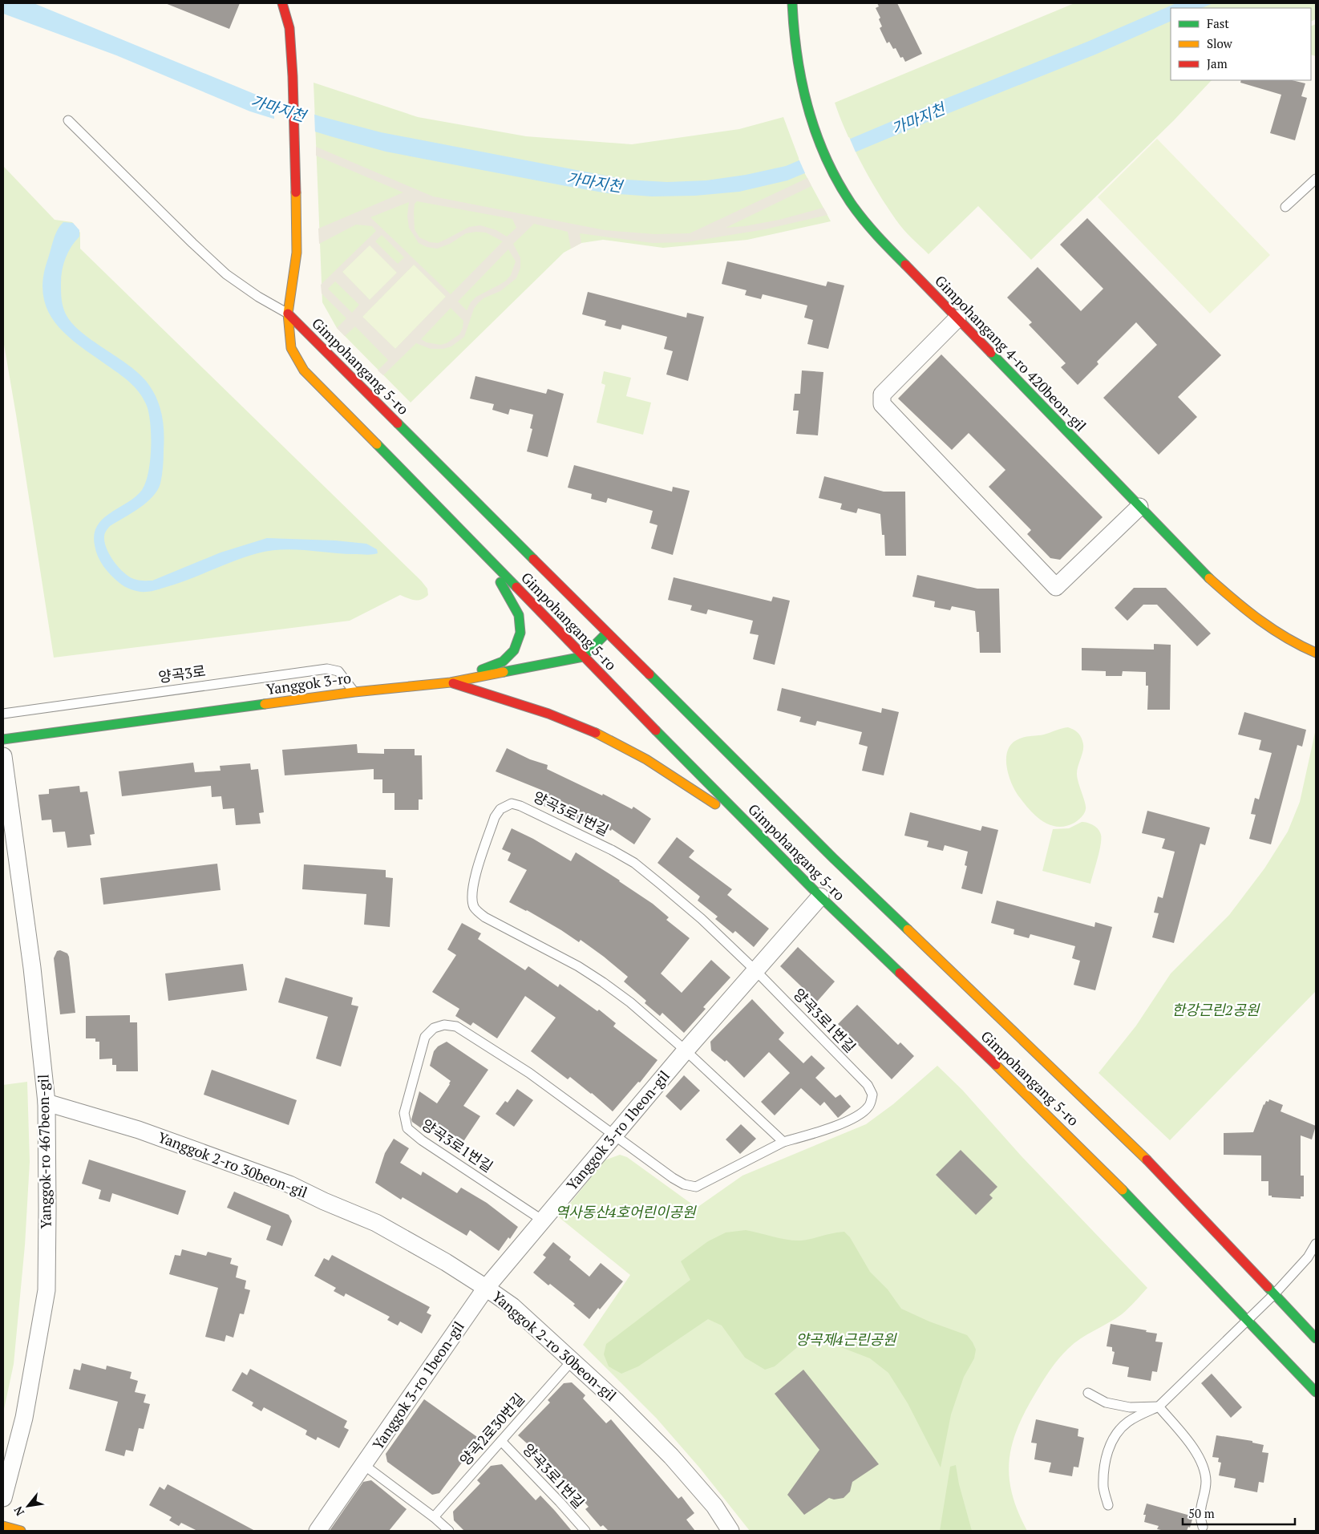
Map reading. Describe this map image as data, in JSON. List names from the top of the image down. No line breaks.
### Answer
{"streets":{"street":["Gimpohangang 4-ro 420beon-gil","Gimpohangang 5-ro","Yanggok 3-ro","Yanggok 3-ro 1beon-gil","Yanggok-ro 467beon-gil","Yanggok 2-ro 30beon-gil"],"lane":["양곡3로","양곡3로1번길","양곡2로30번길"]},"crossings":[["Gimpohangang 5-ro","Yanggok 3-ro"],["Gimpohangang 5-ro","Yanggok 3-ro 1beon-gil"],["양곡3로","Yanggok 3-ro"],["양곡3로1번길","Yanggok 3-ro 1beon-gil"],["양곡3로1번길","양곡2로30번길"],["Yanggok 3-ro 1beon-gil","Yanggok 2-ro 30beon-gil"],["Yanggok-ro 467beon-gil","Yanggok 2-ro 30beon-gil"],["Yanggok 2-ro 30beon-gil","양곡2로30번길"]],"water":["가마지천"],"parks":["한강근린2공원","역사동산4호어린이공원","양곡제4근린공원"],"legend":["Fast","Slow","Jam"],"scale_bar":"50 m","north":"bottom left"}
